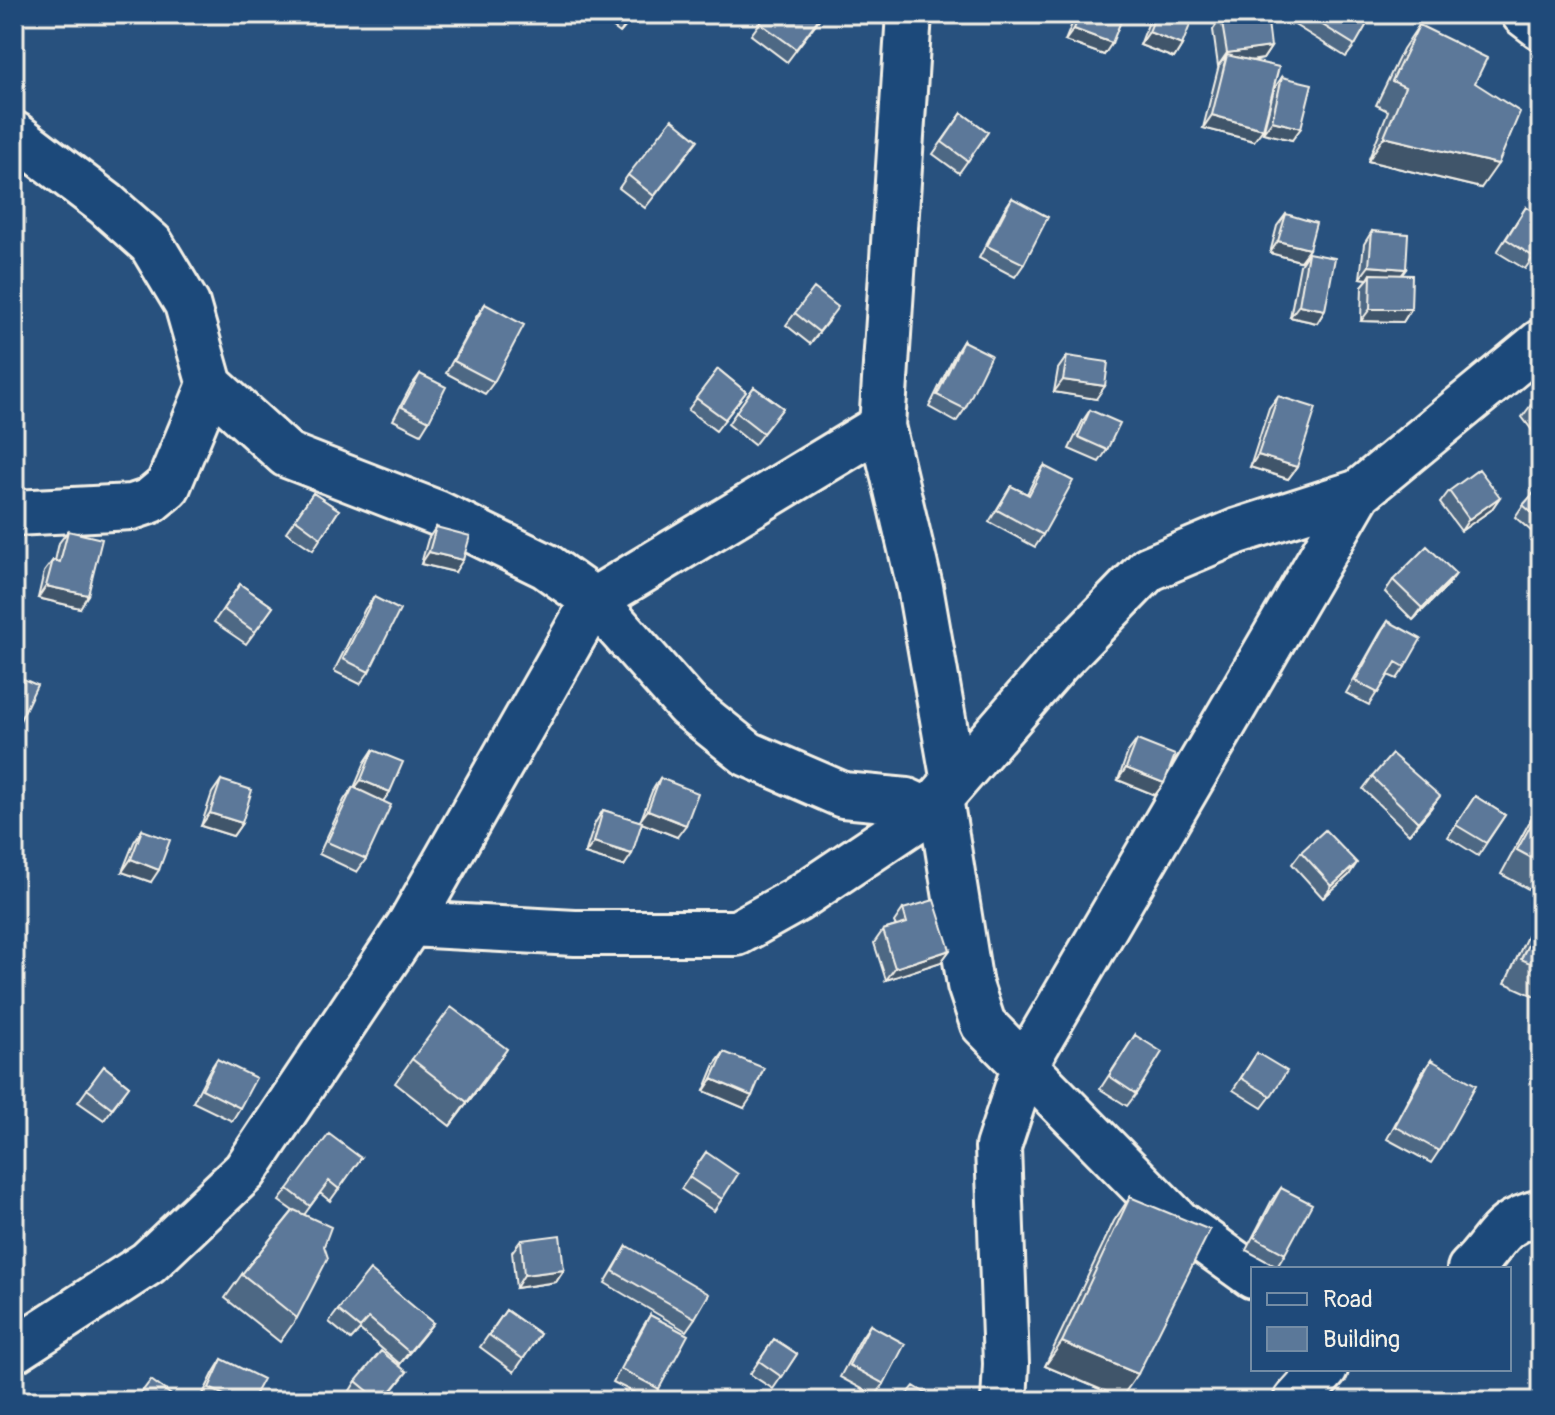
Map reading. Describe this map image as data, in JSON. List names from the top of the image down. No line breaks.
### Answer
{"legend":["Road","Building"]}
